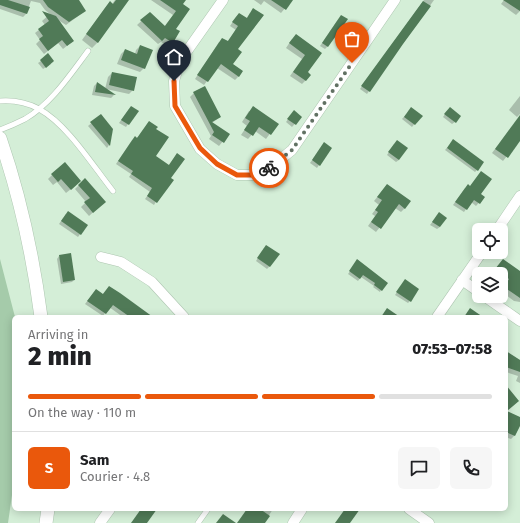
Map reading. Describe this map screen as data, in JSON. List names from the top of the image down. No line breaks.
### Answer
{"page":{"heading":["2 min","Arriving in","07:53–07:58"],"panel":["Sam","Courier · 4.8"],"bar":"On the way · 110 m","round":"S"}}
